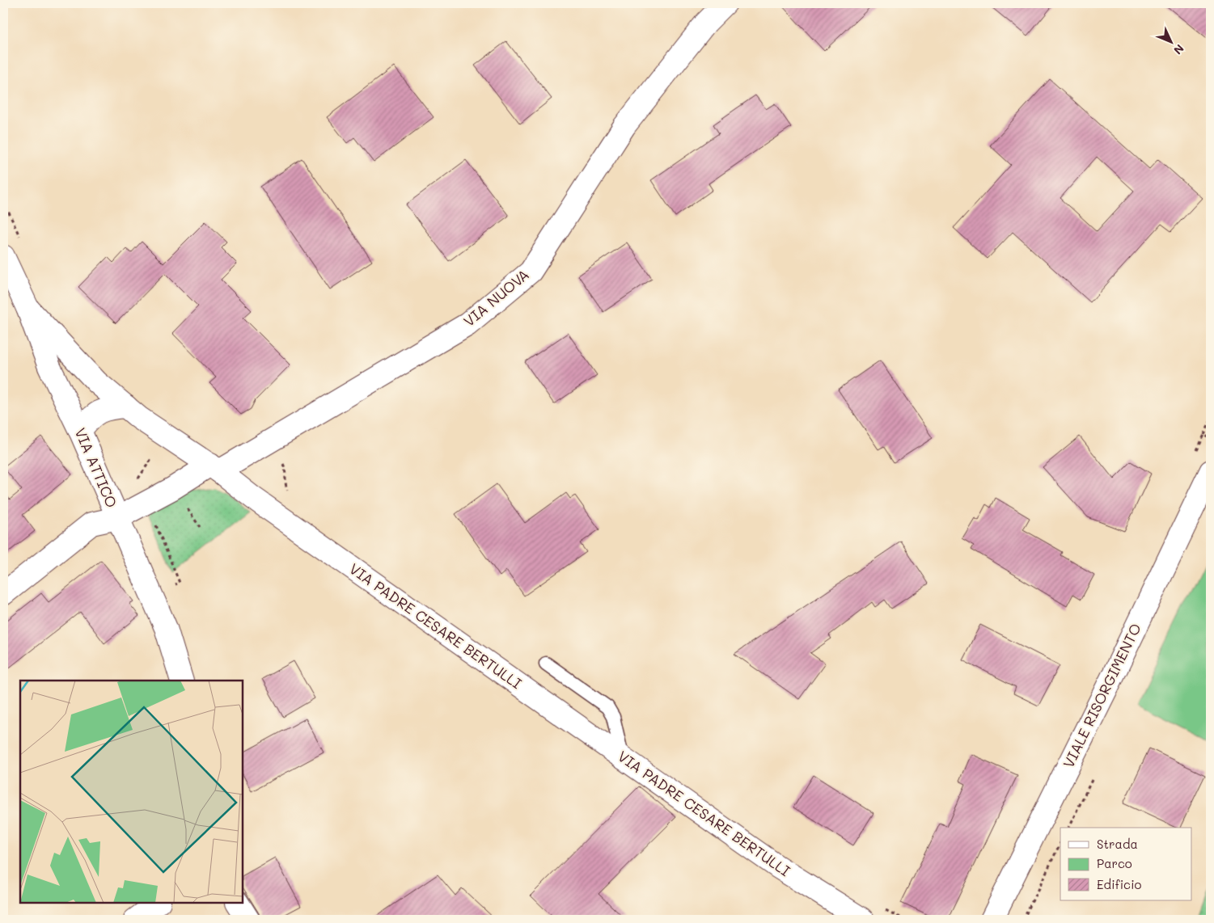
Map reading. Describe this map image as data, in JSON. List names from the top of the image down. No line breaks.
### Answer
{"streets":{"street":["VIA NUOVA","VIA ATTICO","VIA PADRE CESARE BERTULLI","VIALE RISORGIMENTO"]},"crossings":[["VIA NUOVA","VIA ATTICO"],["VIA NUOVA","VIA PADRE CESARE BERTULLI"],["VIA ATTICO","VIA PADRE CESARE BERTULLI"]],"legend":["Strada","Parco","Edificio"],"north":"bottom right"}
